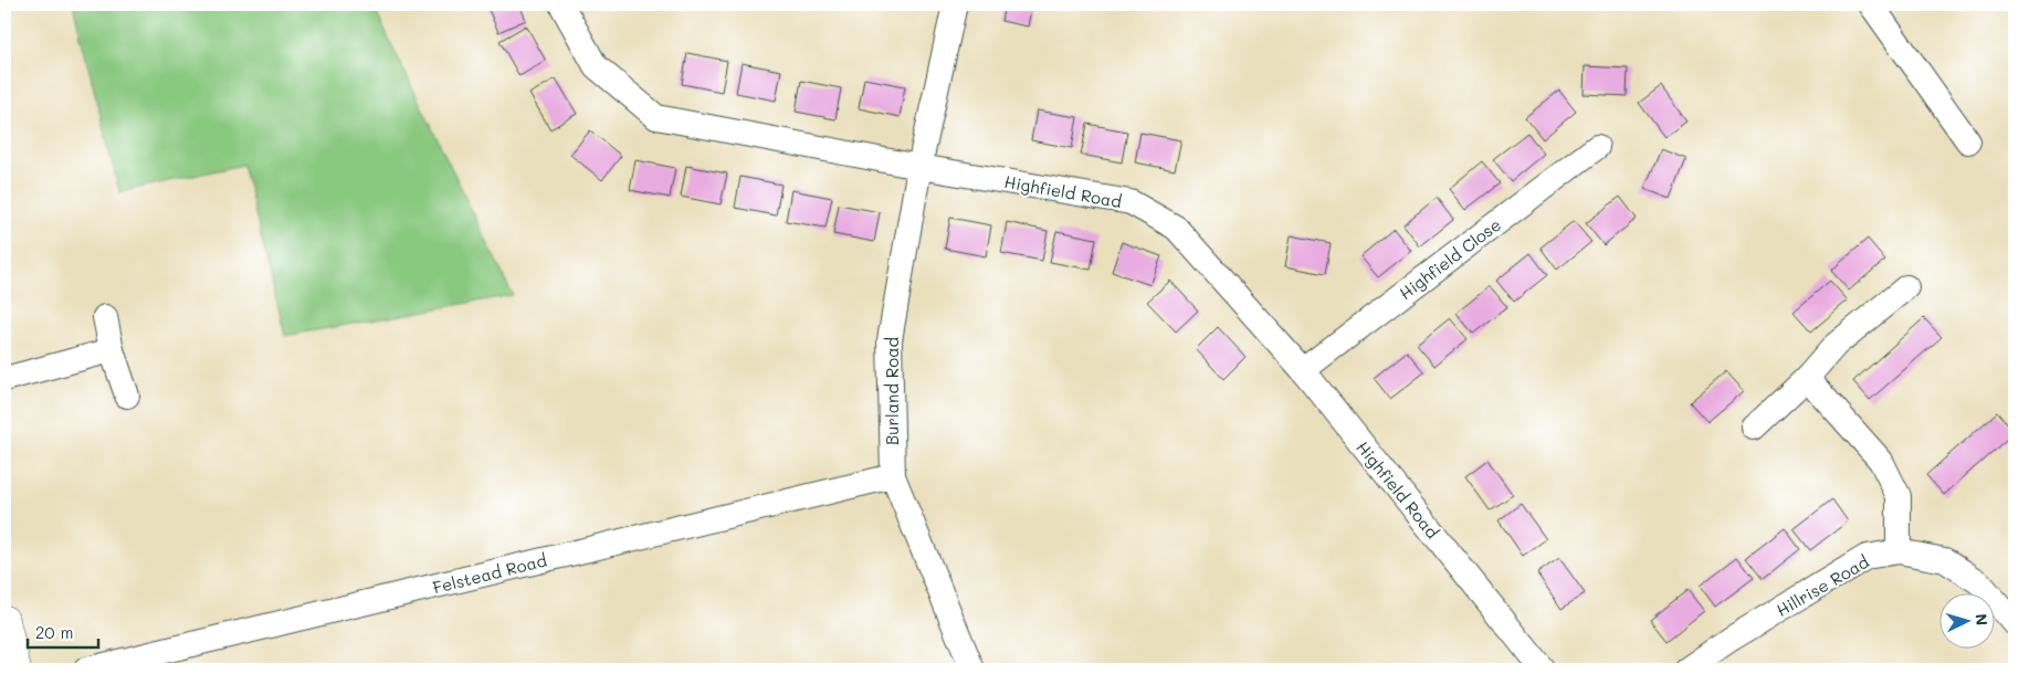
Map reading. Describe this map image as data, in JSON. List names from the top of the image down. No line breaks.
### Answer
{"streets":{"street":["Highfield Road","Highfield Close","Burland Road","Felstead Road","Hillrise Road"]},"crossings":[["Highfield Road","Highfield Close"],["Highfield Road","Burland Road"],["Burland Road","Felstead Road"]],"scale_bar":"20 m","north":"right"}
